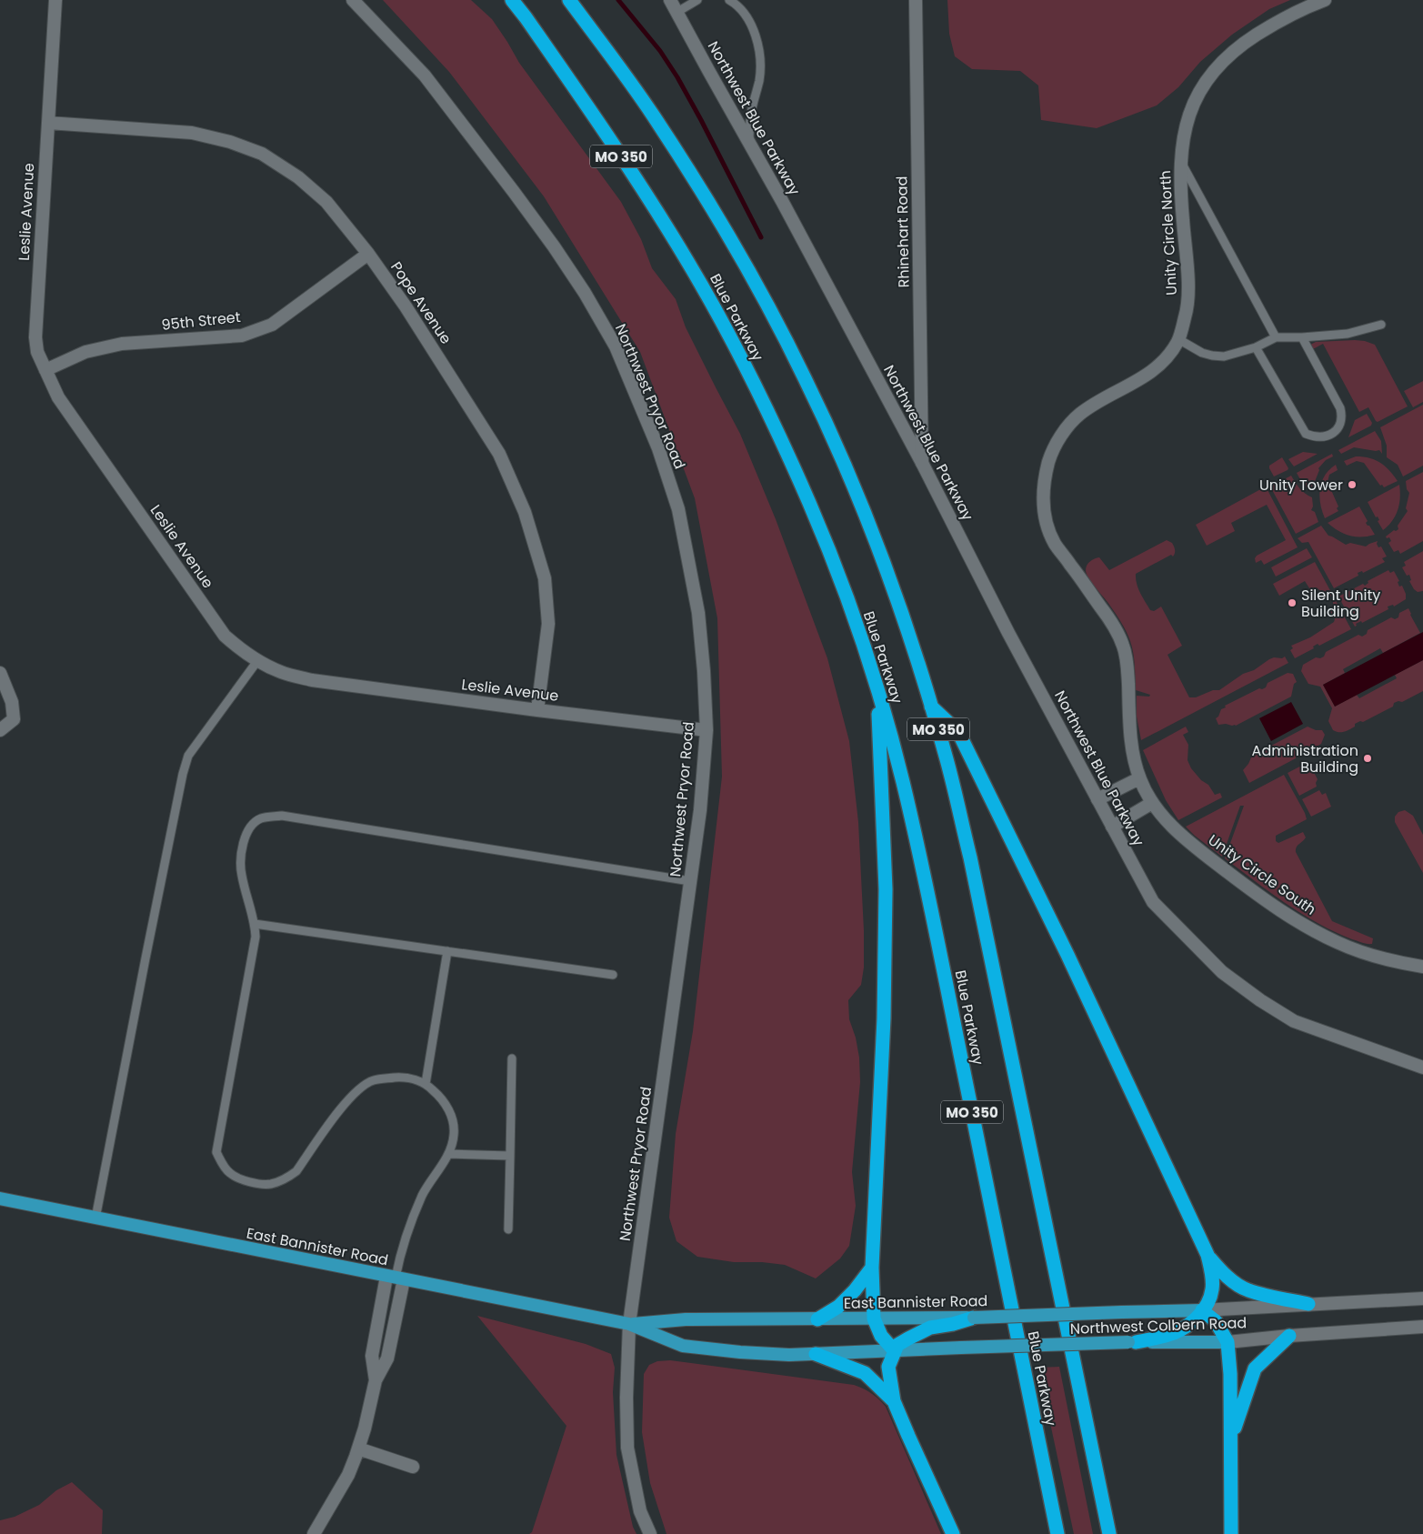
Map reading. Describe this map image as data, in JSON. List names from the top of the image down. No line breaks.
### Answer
{"streets":{"highway":["MO 350","Blue Parkway"],"main road":["East Bannister Road","Northwest Colbern Road"],"street":["Northwest Blue Parkway","Leslie Avenue","Rhinehart Road","Unity Circle North","Pope Avenue","95th Street","Northwest Pryor Road","Unity Circle South"]},"crossings":[["Northwest Blue Parkway","Rhinehart Road"],["Leslie Avenue","Pope Avenue"],["Leslie Avenue","95th Street"],["Leslie Avenue","Northwest Pryor Road"],["Unity Circle North","Unity Circle South"],["Pope Avenue","95th Street"],["Northwest Pryor Road","East Bannister Road"],["East Bannister Road","Northwest Colbern Road"]],"places":["Unity Tower","Silent Unity Building","Administration Building"]}
